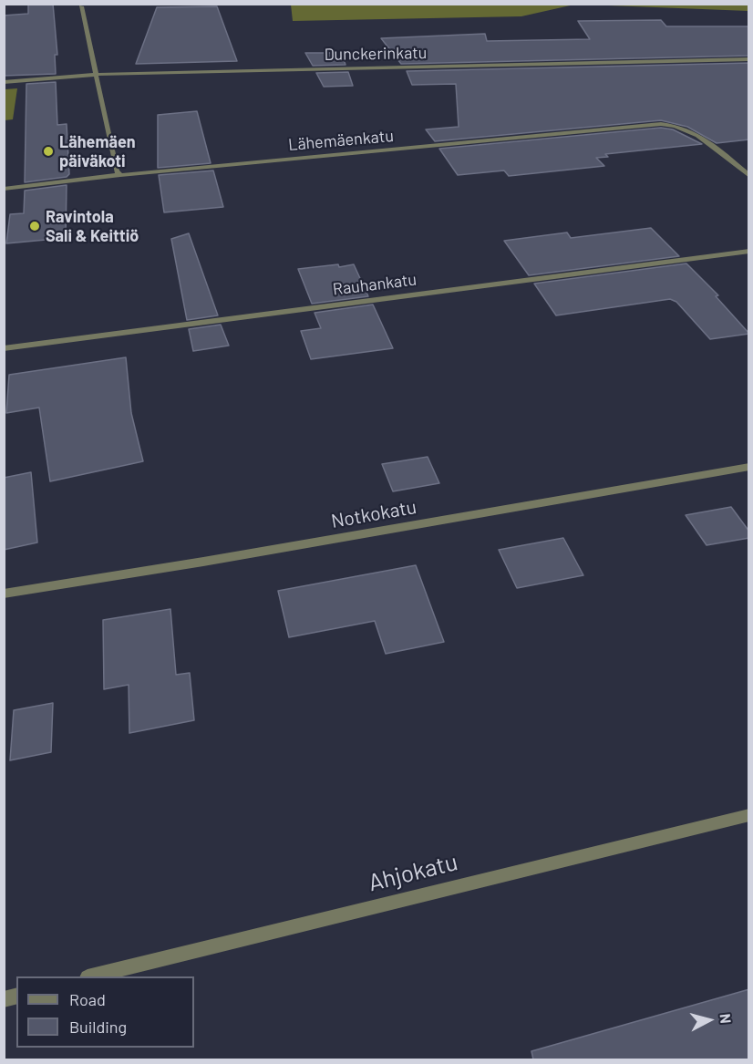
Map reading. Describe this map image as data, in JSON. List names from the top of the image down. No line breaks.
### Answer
{"streets":{"street":["Dunckerinkatu","Lähemäenkatu","Rauhankatu","Notkokatu","Ahjokatu"]},"places":["Lähemäen päiväkoti","Ravintola Sali & Keittiö"],"legend":["Road","Building"],"north":"right"}
